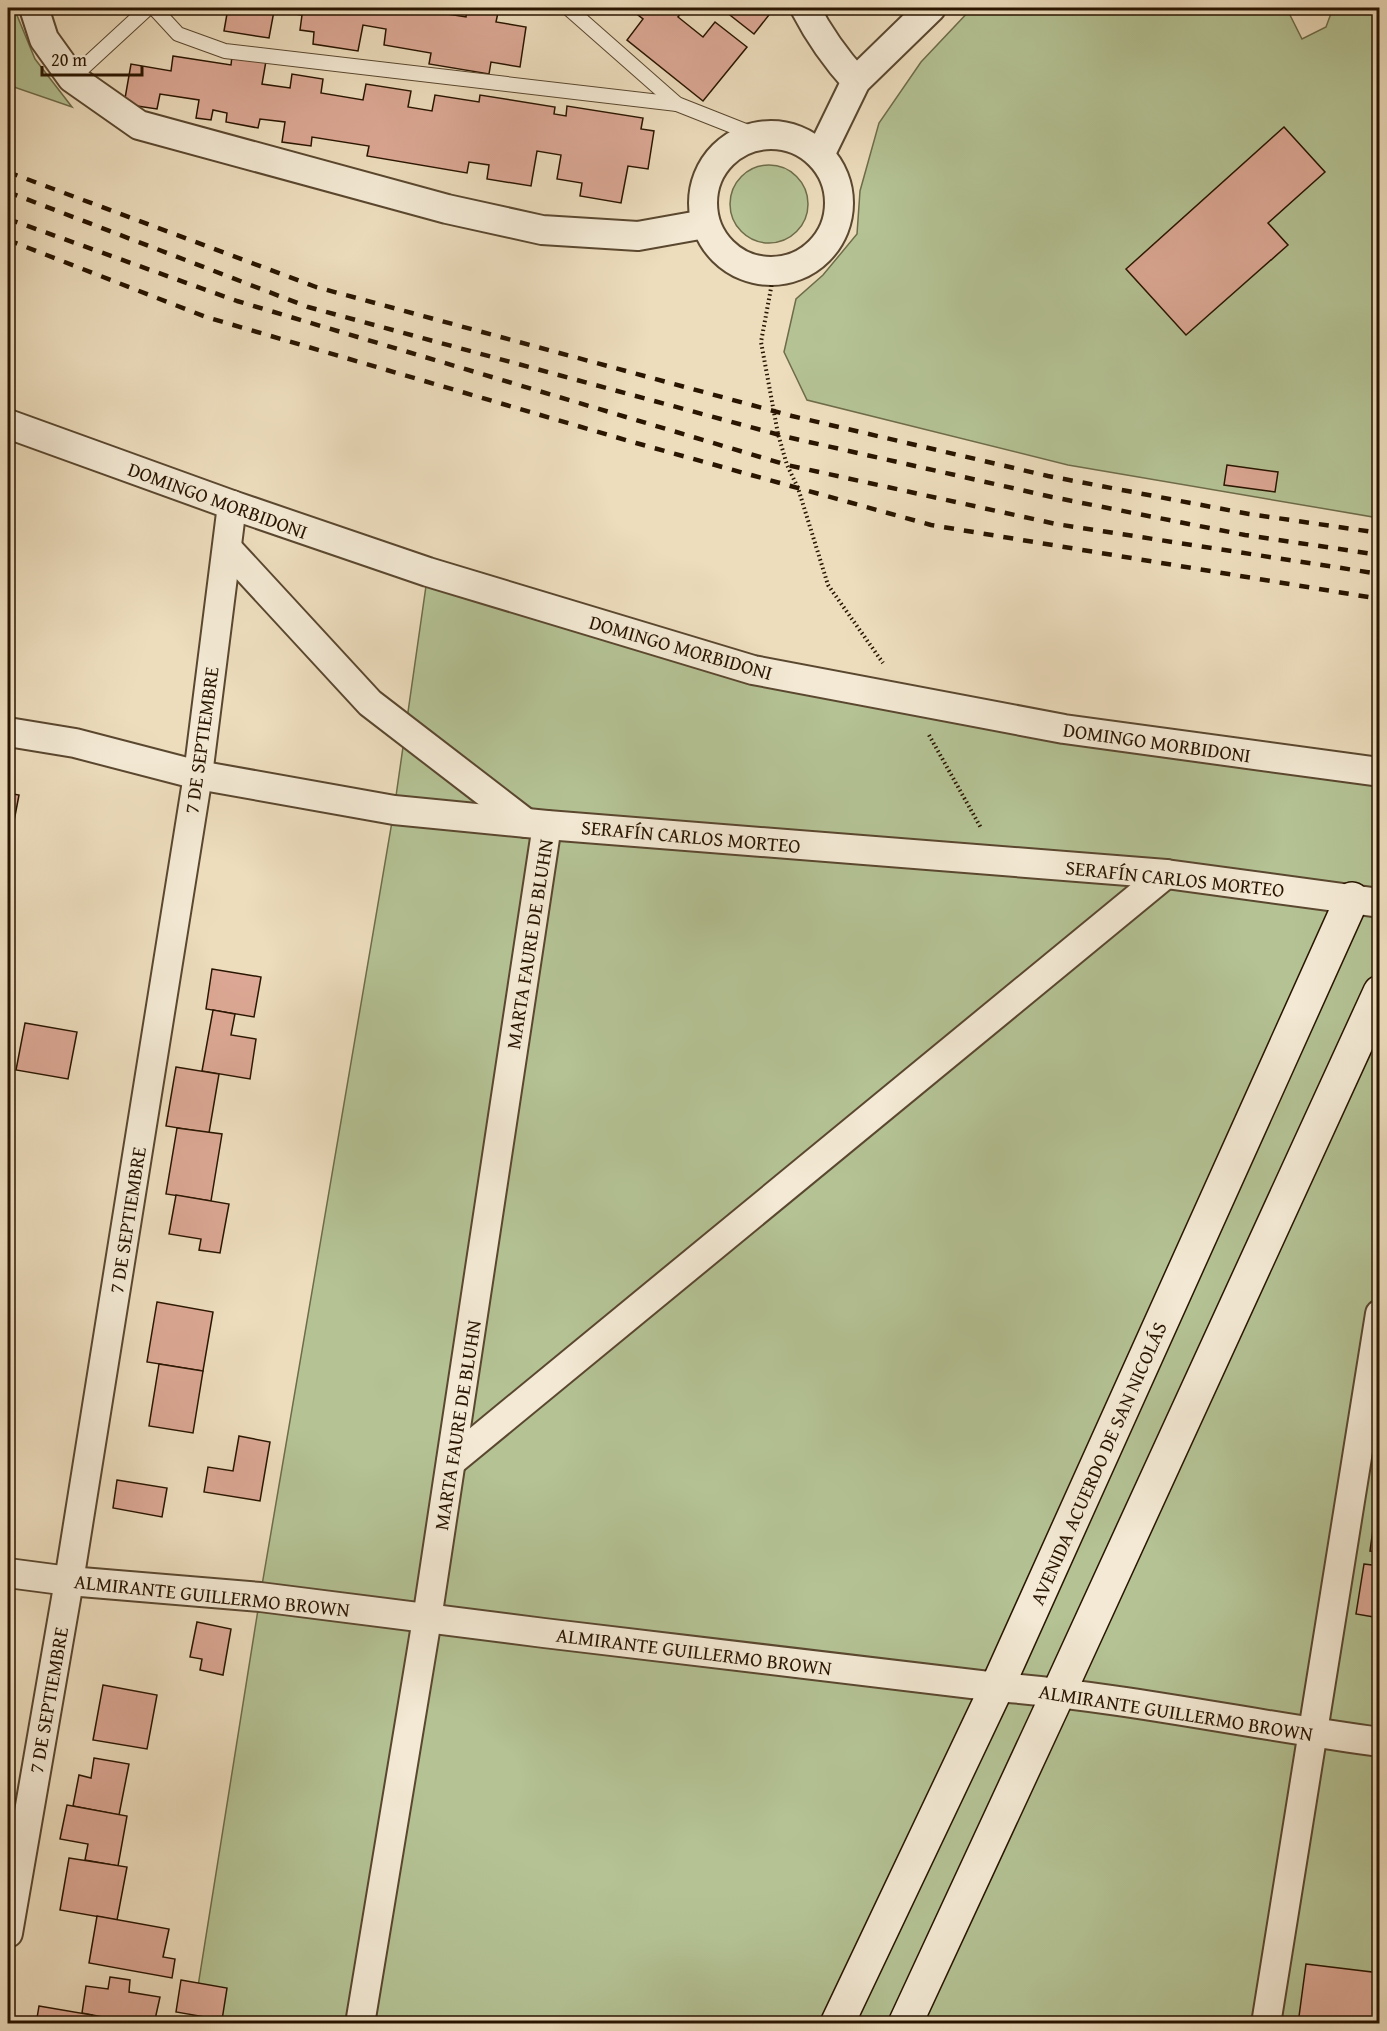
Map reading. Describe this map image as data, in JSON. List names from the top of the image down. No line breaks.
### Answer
{"streets":{"street":["DOMINGO MORBIDONI","7 DE SEPTIEMBRE","SERAFÍN CARLOS MORTEO","MARTA FAURE DE BLUHN","AVENIDA ACUERDO DE SAN NICOLÁS","ALMIRANTE GUILLERMO BROWN"]},"crossings":[["DOMINGO MORBIDONI","7 DE SEPTIEMBRE"],["7 DE SEPTIEMBRE","SERAFÍN CARLOS MORTEO"],["7 DE SEPTIEMBRE","ALMIRANTE GUILLERMO BROWN"],["SERAFÍN CARLOS MORTEO","MARTA FAURE DE BLUHN"],["SERAFÍN CARLOS MORTEO","AVENIDA ACUERDO DE SAN NICOLÁS"],["MARTA FAURE DE BLUHN","ALMIRANTE GUILLERMO BROWN"],["AVENIDA ACUERDO DE SAN NICOLÁS","ALMIRANTE GUILLERMO BROWN"]],"scale_bar":"20 m"}
